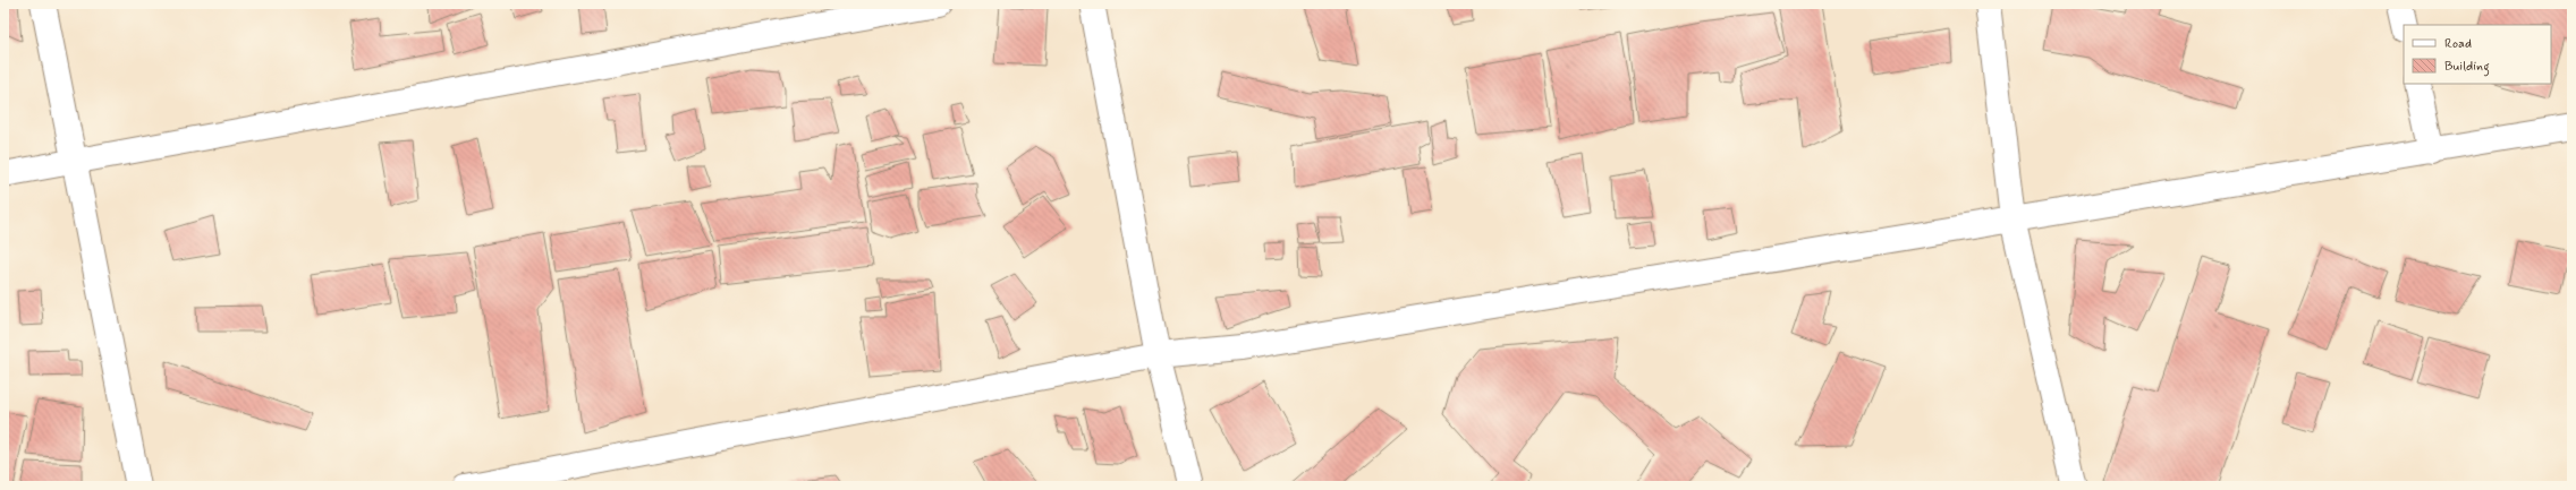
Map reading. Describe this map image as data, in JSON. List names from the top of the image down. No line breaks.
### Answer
{"legend":["Road","Building"]}
